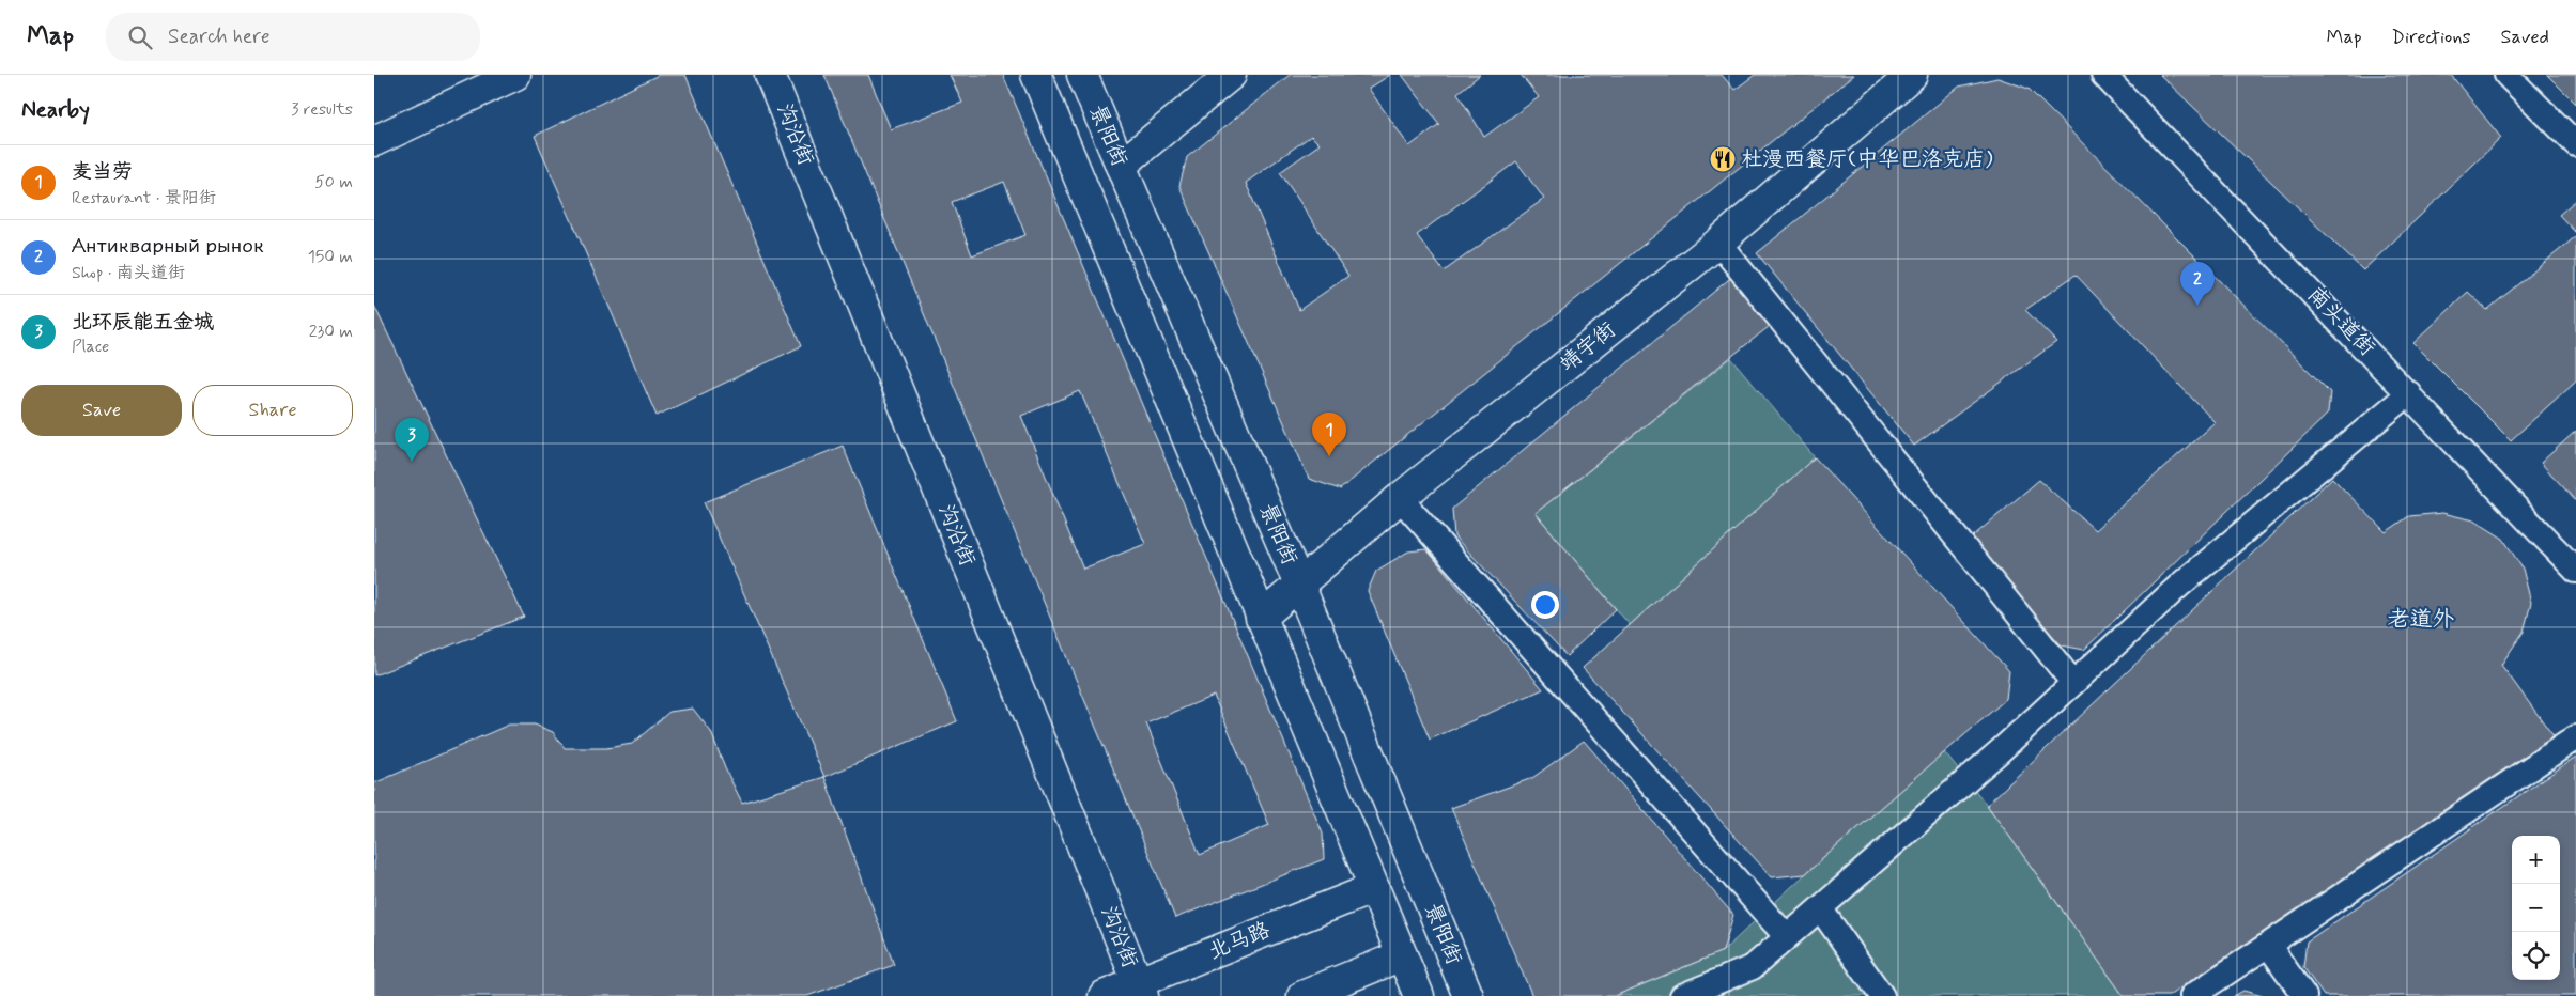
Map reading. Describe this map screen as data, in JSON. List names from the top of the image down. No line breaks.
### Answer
{"streets":{"main road":["沟沿街","景阳街","靖宇街","北马路"],"street":["南头道街"]},"crossings":[["沟沿街","北马路"],["景阳街","靖宇街"],["景阳街","北马路"]],"districts":["老道外"],"places":{"restaurant":["杜漫西餐厅(中华巴洛克店)"]},"page":{"header":"Map","search":"Search here","nav":["Map","Directions","Saved"],"heading":["Nearby","3 results"],"list":[{"mark":"1","name":"麦当劳","note":"Restaurant · 景阳街","value":"50 m"},{"mark":"2","name":"Антикварный рынок","note":"Shop · 南头道街","value":"150 m"},{"mark":"3","name":"北环辰能五金城","note":"Place","value":"230 m"}],"pins":["2","1","3"],"buttons":["Save","Share"],"map_buttons":["+","−"]}}
